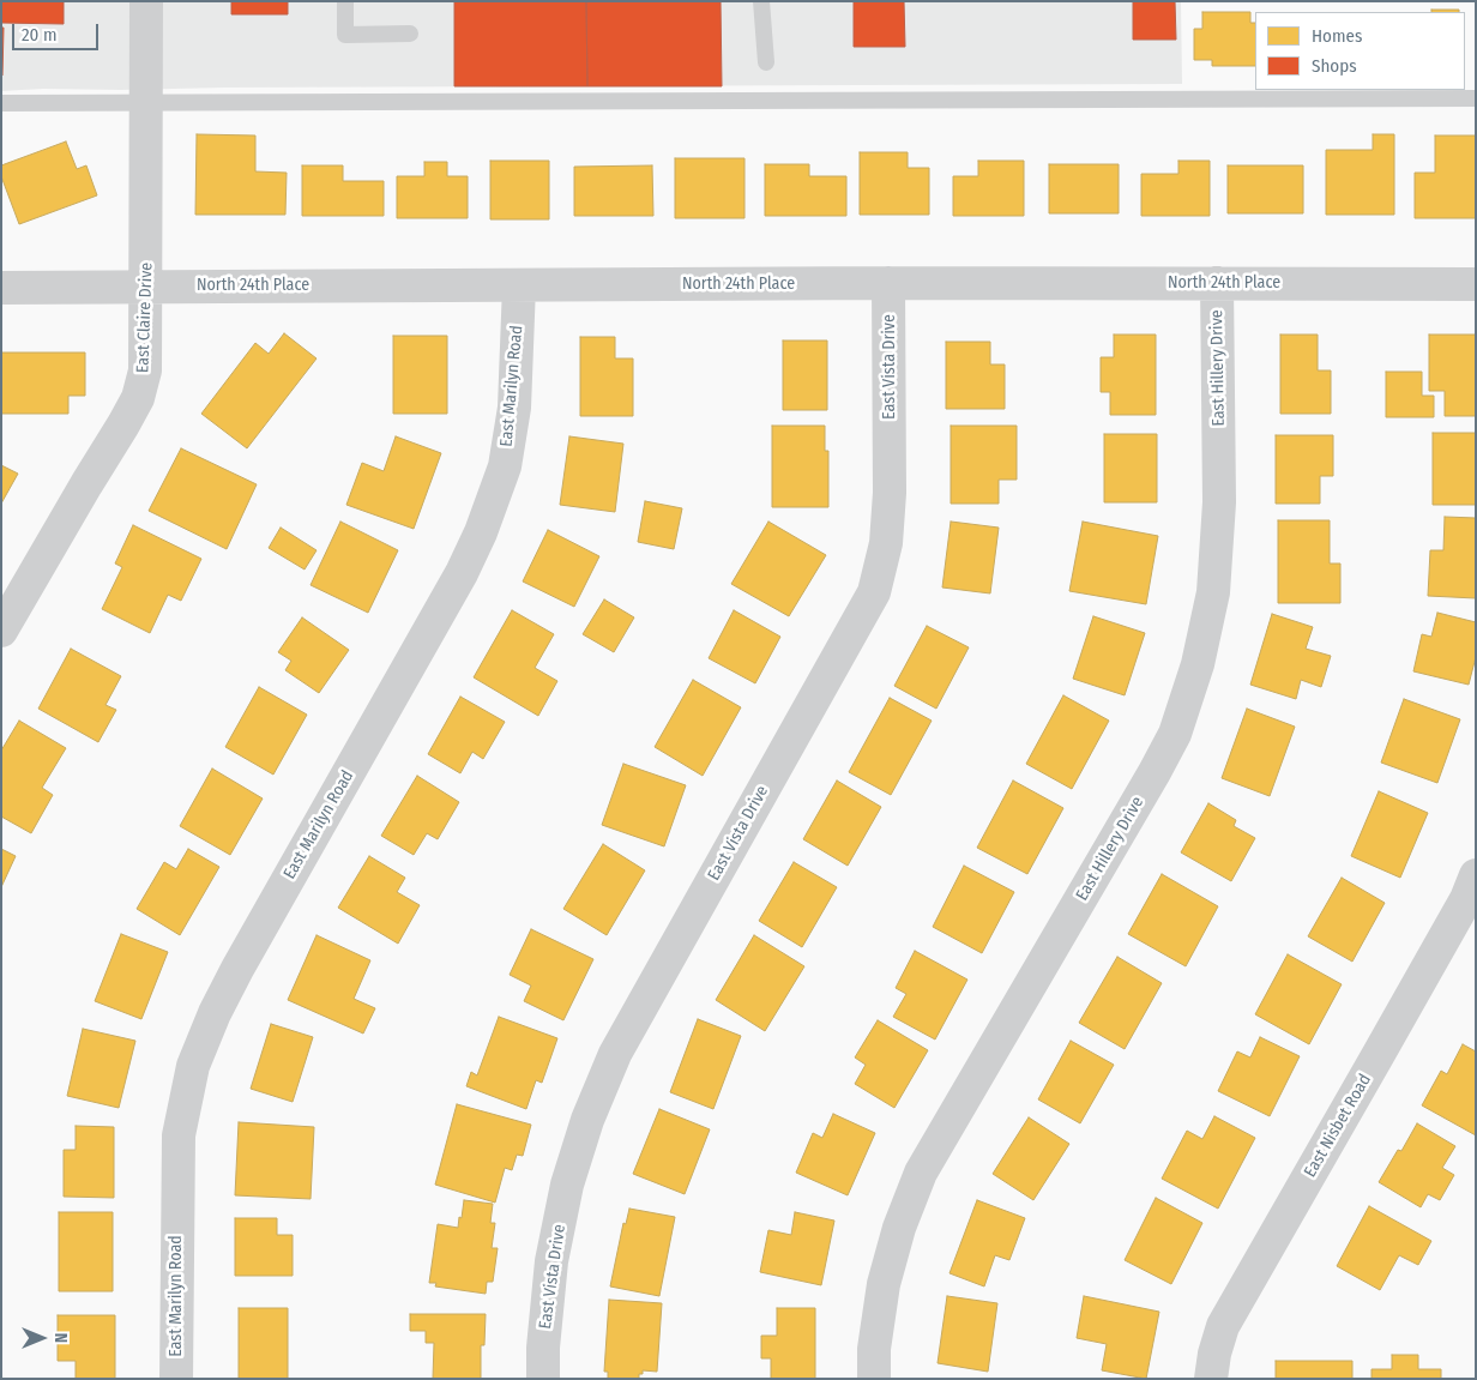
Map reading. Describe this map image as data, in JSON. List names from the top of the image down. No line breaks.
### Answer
{"streets":{"street":["North 24th Place","East Claire Drive","East Vista Drive","East Hillery Drive","East Marilyn Road","East Nisbet Road"]},"crossings":[["North 24th Place","East Claire Drive"],["North 24th Place","East Vista Drive"],["North 24th Place","East Hillery Drive"],["North 24th Place","East Marilyn Road"]],"legend":["Homes","Shops"],"scale_bar":"20 m","north":"right"}
